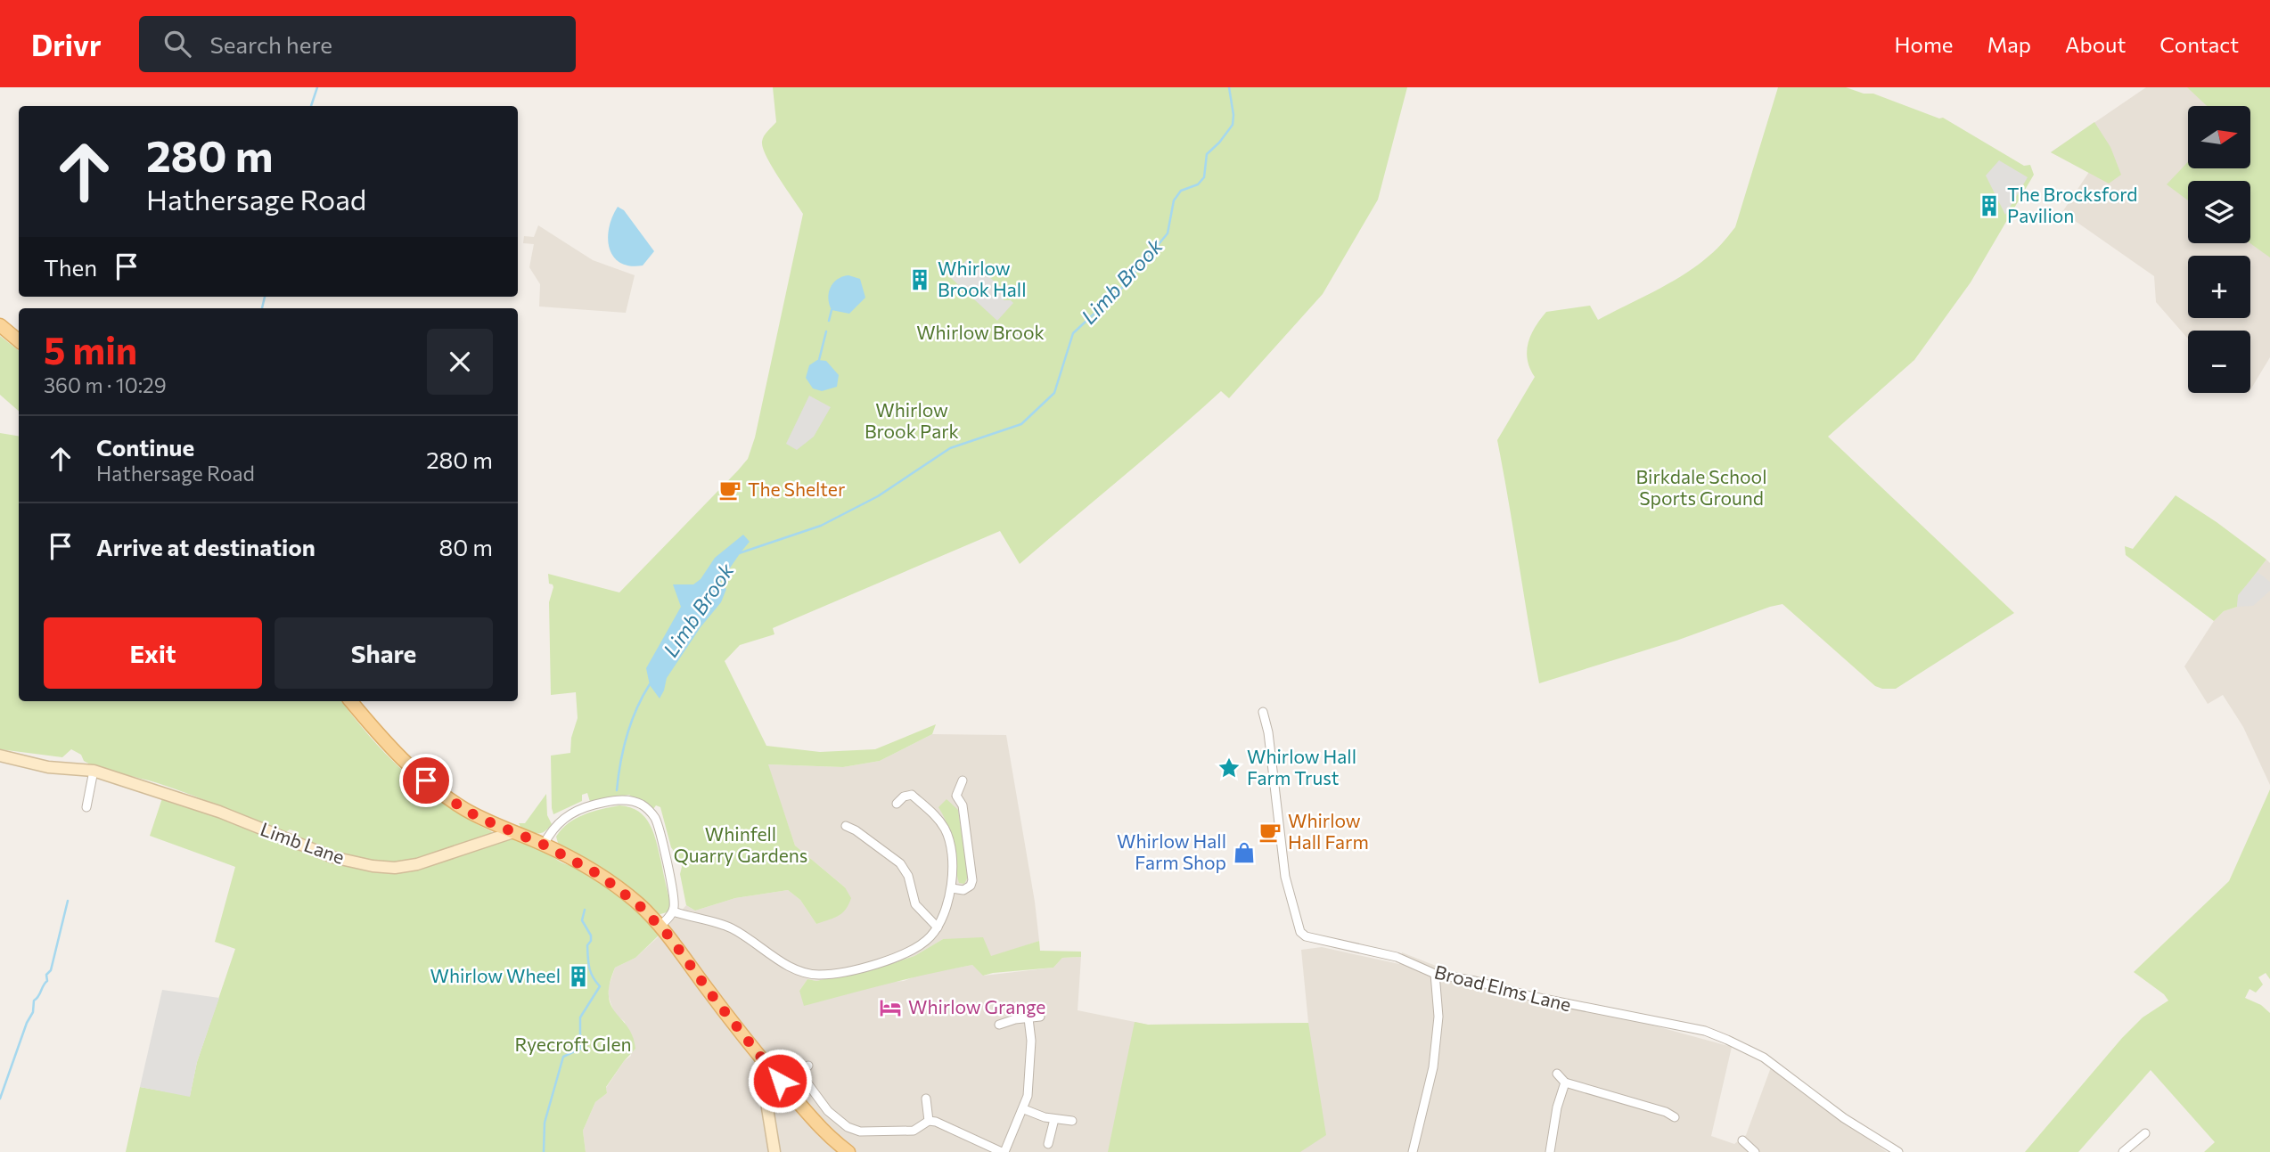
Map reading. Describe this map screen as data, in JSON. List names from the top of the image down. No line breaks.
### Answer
{"streets":{"street":["Limb Lane","Broad Elms Lane"]},"water":["Limb Brook"],"parks":["Whirlow Brook","Whirlow Brook Park","Birkdale School Sports Ground","Whinfell Quarry Gardens","Ryecroft Glen"],"places":{"building":["The Brocksford Pavilion","Whirlow Brook Hall","Whirlow Wheel"],"cafe":["The Shelter","Whirlow Hall Farm"],"place":["Whirlow Hall Farm Trust"],"shop":["Whirlow Hall Farm Shop"],"hotel":["Whirlow Grange"]},"north":"right","page":{"header":"Drivr","search":"Search here","nav":["Home","Map","About","Contact"],"map_buttons":["+","−"],"turn":["280 m","Hathersage Road"],"then":"Then","heading":["5 min","360 m · 10:29"],"list":[{"name":"Continue","note":"Hathersage Road","value":"280 m"},{"name":"Arrive at destination","value":"80 m"}],"buttons":["Exit","Share"]}}
